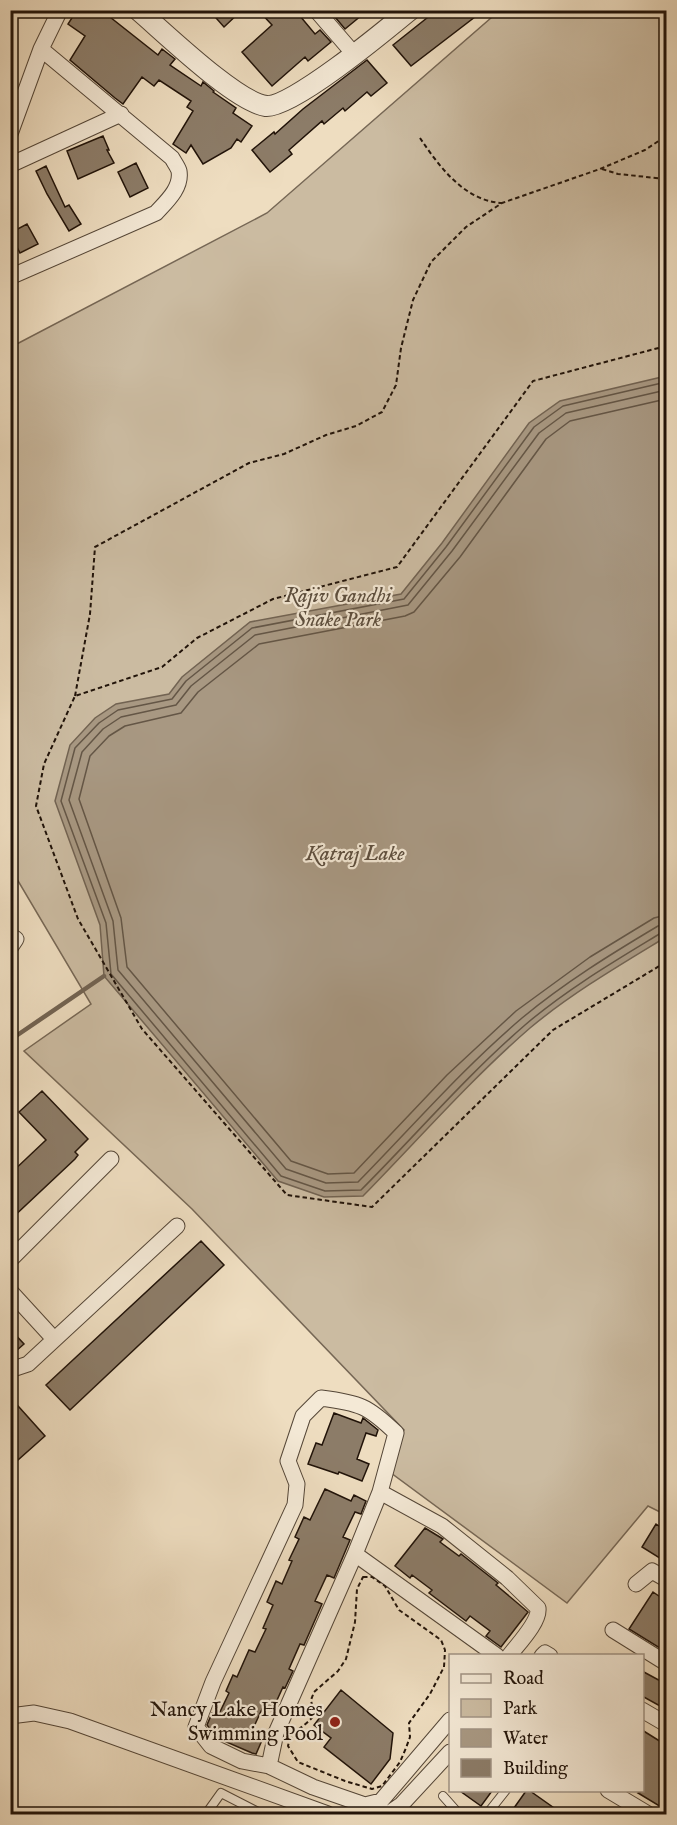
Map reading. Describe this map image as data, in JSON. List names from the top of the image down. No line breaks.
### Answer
{"water":["Katraj Lake"],"parks":["Rajiv Gandhi Snake Park"],"places":["Nancy Lake Homes Swimming Pool"],"legend":["Road","Park","Water","Building"]}
